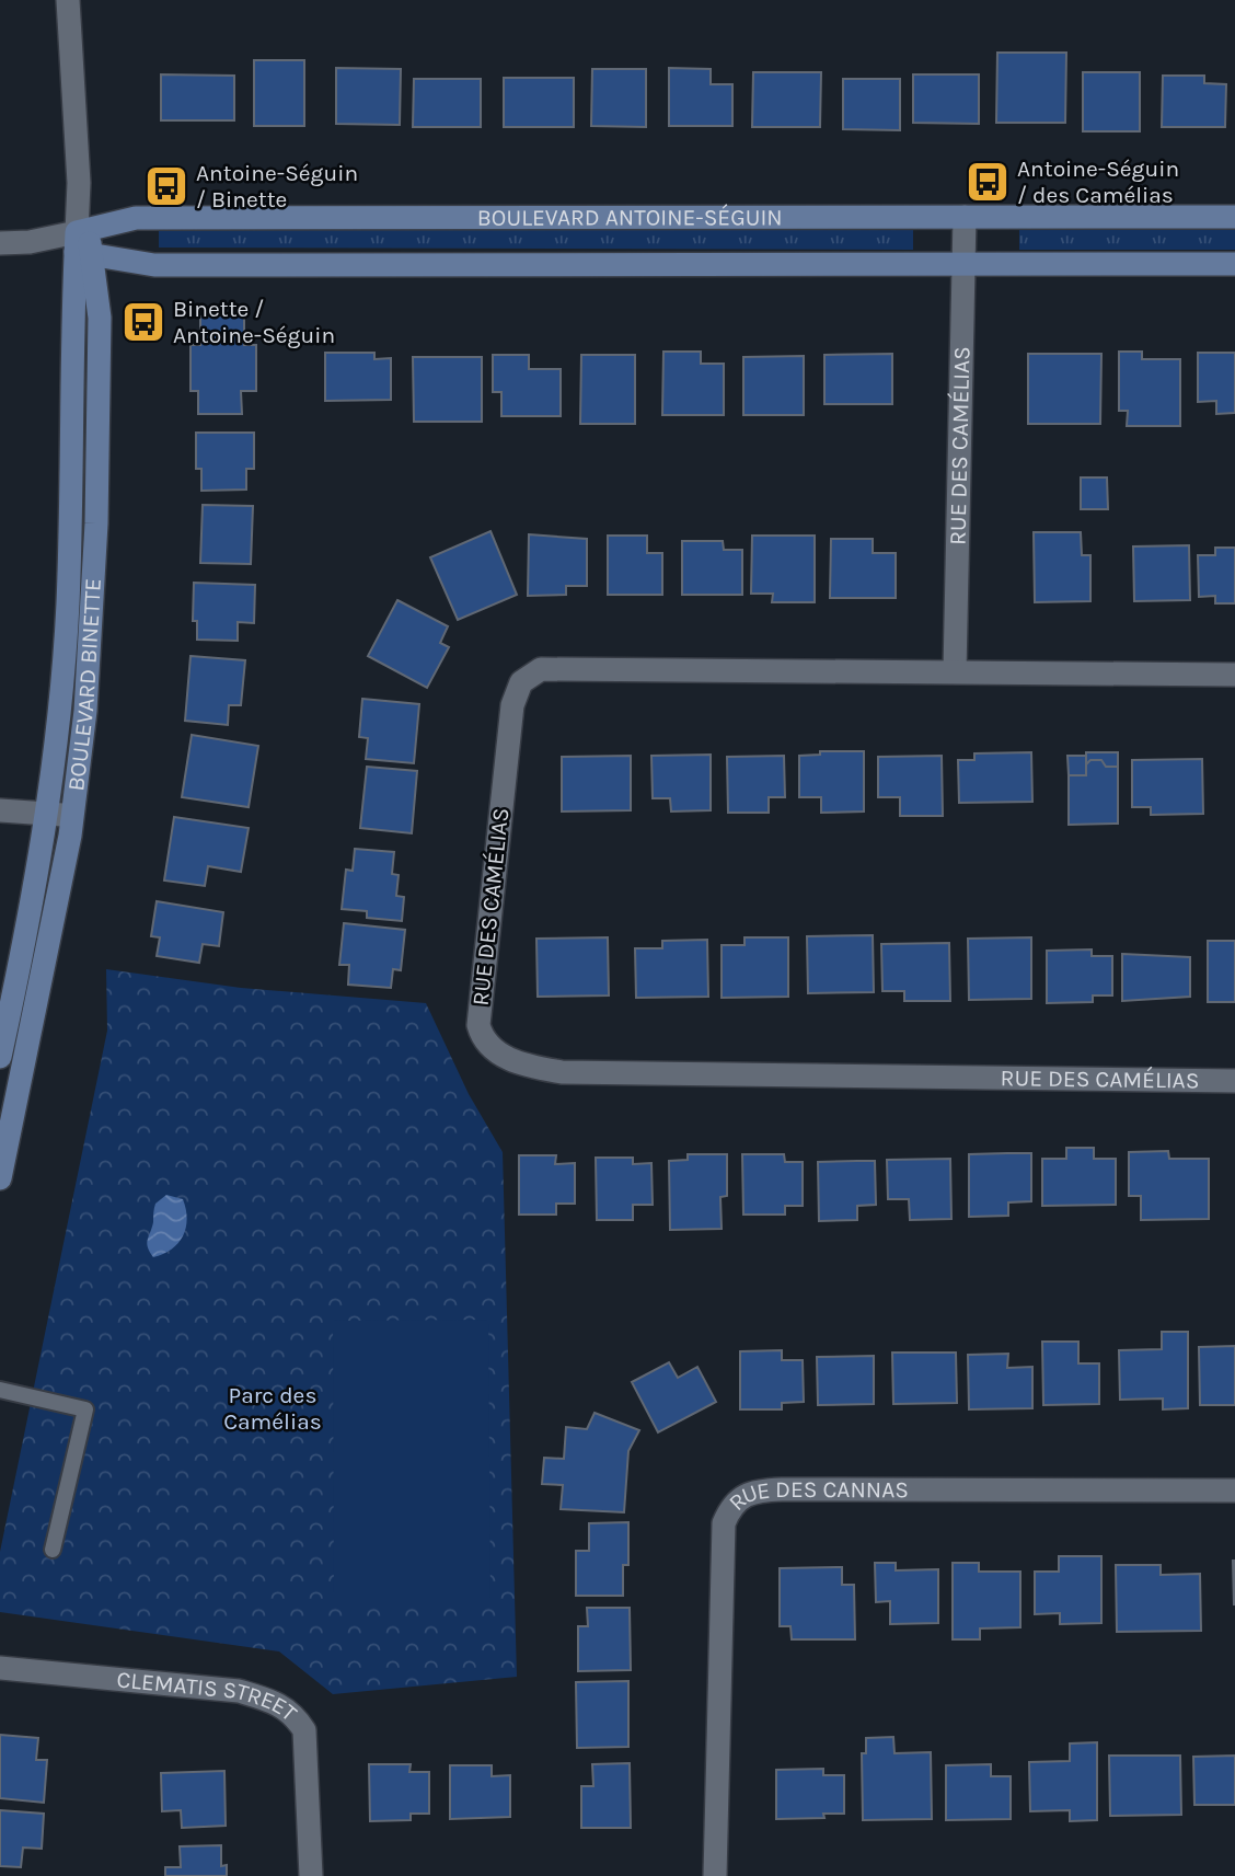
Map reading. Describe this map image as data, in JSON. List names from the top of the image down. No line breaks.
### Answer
{"streets":{"street":["BOULEVARD ANTOINE-SÉGUIN","RUE DES CAMÉLIAS","BOULEVARD BINETTE","RUE DES CANNAS","CLEMATIS STREET"]},"crossings":[["BOULEVARD ANTOINE-SÉGUIN","RUE DES CAMÉLIAS"],["BOULEVARD ANTOINE-SÉGUIN","BOULEVARD BINETTE"]],"parks":["Parc des Camélias"],"places":{"bus stop":["Antoine-Séguin / des Camélias","Antoine-Séguin / Binette","Binette / Antoine-Séguin"]}}
